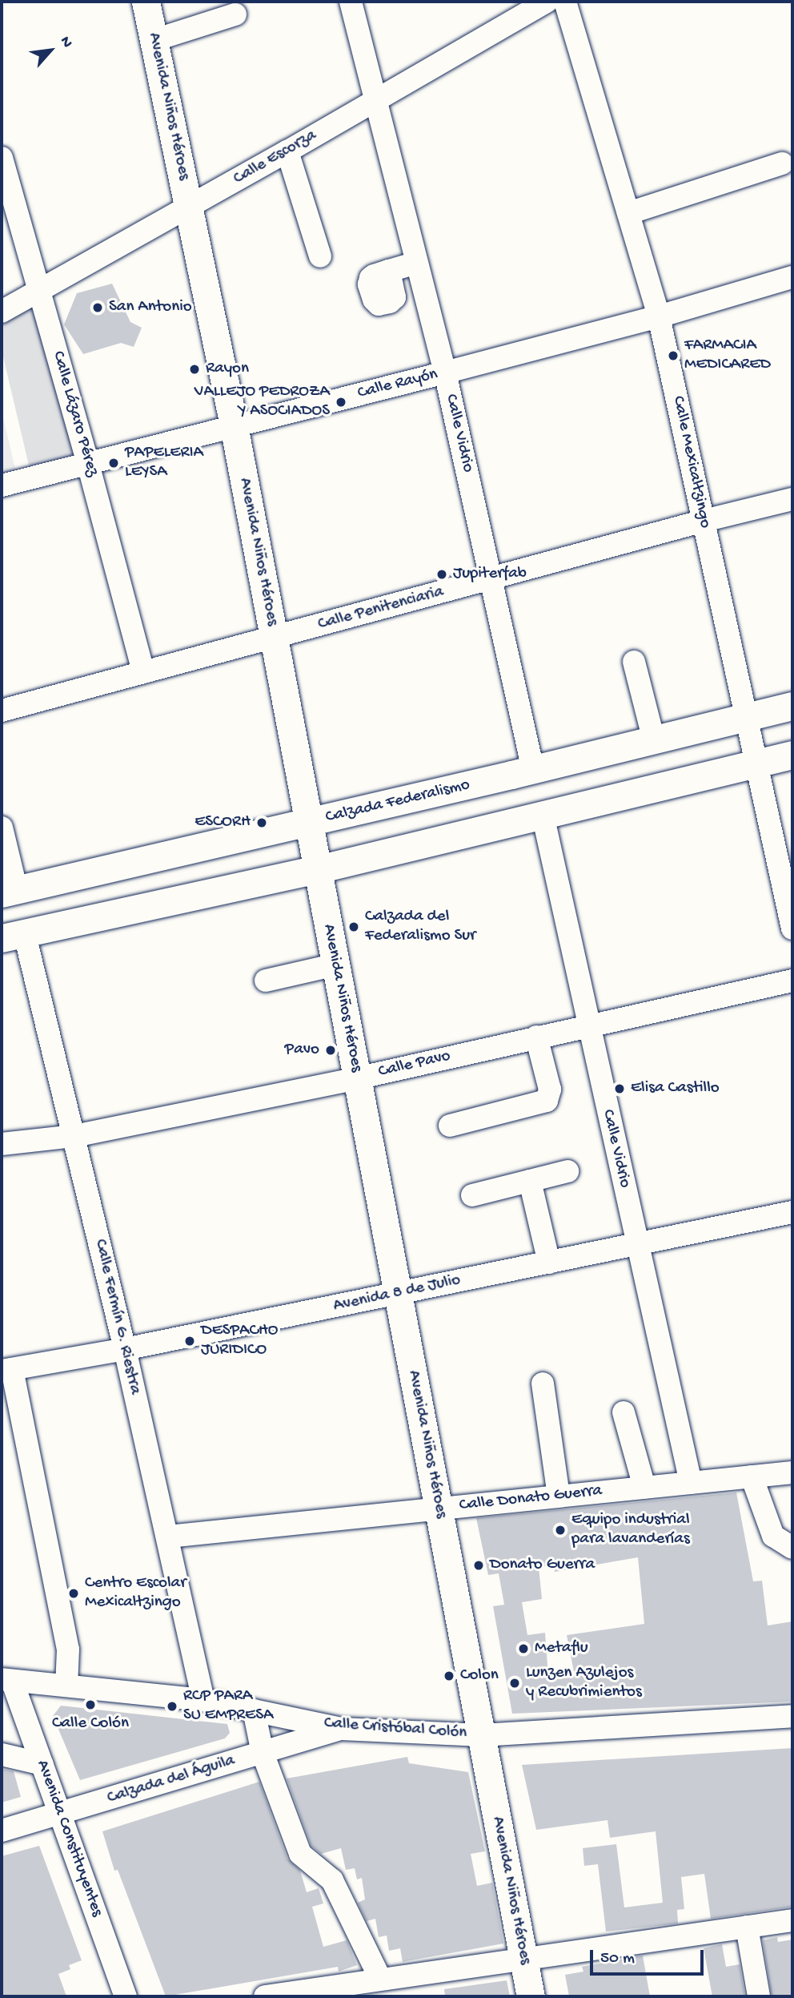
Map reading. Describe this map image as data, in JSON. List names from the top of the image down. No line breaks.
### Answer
{"streets":{"main road":["Avenida Niños Héroes","Calzada Federalismo"],"street":["Calle Escorza","Calle Rayón","Calle Lázaro Pérez","Calle Vidrio","Calle Mexicaltzingo","Calle Penitenciaria","Calle Pavo","Avenida 8 de Julio","Calle Fermín G. Riestra","Calle Donato Guerra","Calle Cristóbal Colón","Calzada del Águila","Avenida Constituyentes"]},"crossings":[["Avenida Niños Héroes","Calle Escorza"],["Avenida Niños Héroes","Calle Rayón"],["Avenida Niños Héroes","Calle Penitenciaria"],["Avenida Niños Héroes","Calzada Federalismo"],["Avenida Niños Héroes","Calle Pavo"],["Avenida Niños Héroes","Avenida 8 de Julio"],["Avenida Niños Héroes","Calle Donato Guerra"],["Avenida Niños Héroes","Calle Cristóbal Colón"],["Calle Escorza","Calle Lázaro Pérez"],["Calle Escorza","Calle Vidrio"],["Calle Rayón","Calle Lázaro Pérez"],["Calle Rayón","Calle Vidrio"],["Calle Rayón","Calle Mexicaltzingo"],["Calle Lázaro Pérez","Calle Penitenciaria"],["Calle Vidrio","Calle Penitenciaria"],["Calle Vidrio","Calzada Federalismo"],["Calle Vidrio","Calle Pavo"],["Calle Vidrio","Avenida 8 de Julio"],["Calle Vidrio","Calle Donato Guerra"],["Calle Mexicaltzingo","Calle Penitenciaria"],["Calle Mexicaltzingo","Calzada Federalismo"],["Calle Pavo","Calle Fermín G. Riestra"],["Avenida 8 de Julio","Calle Fermín G. Riestra"],["Calle Fermín G. Riestra","Calle Donato Guerra"],["Calle Fermín G. Riestra","Calle Cristóbal Colón"],["Calle Cristóbal Colón","Calzada del Águila"],["Calle Cristóbal Colón","Avenida Constituyentes"],["Calzada del Águila","Avenida Constituyentes"]],"places":["San Antonio","FARMACIA MEDICARED","Rayon","VALLEJO PEDROZA Y ASOCIADOS","PAPELERIA LEYSA","Jupiterfab","ESCORH","Calzada del Federalismo Sur","Pavo","Elisa Castillo","DESPACHO JURIDICO","Equipo industrial para lavanderías","Donato Guerra","Centro Escolar Mexicaltzingo","Metaflu","Colon","Lunzen Azulejos y Recubrimientos","Calle Colón","RCP PARA SU EMPRESA"],"scale_bar":"50 m","north":"top right"}
